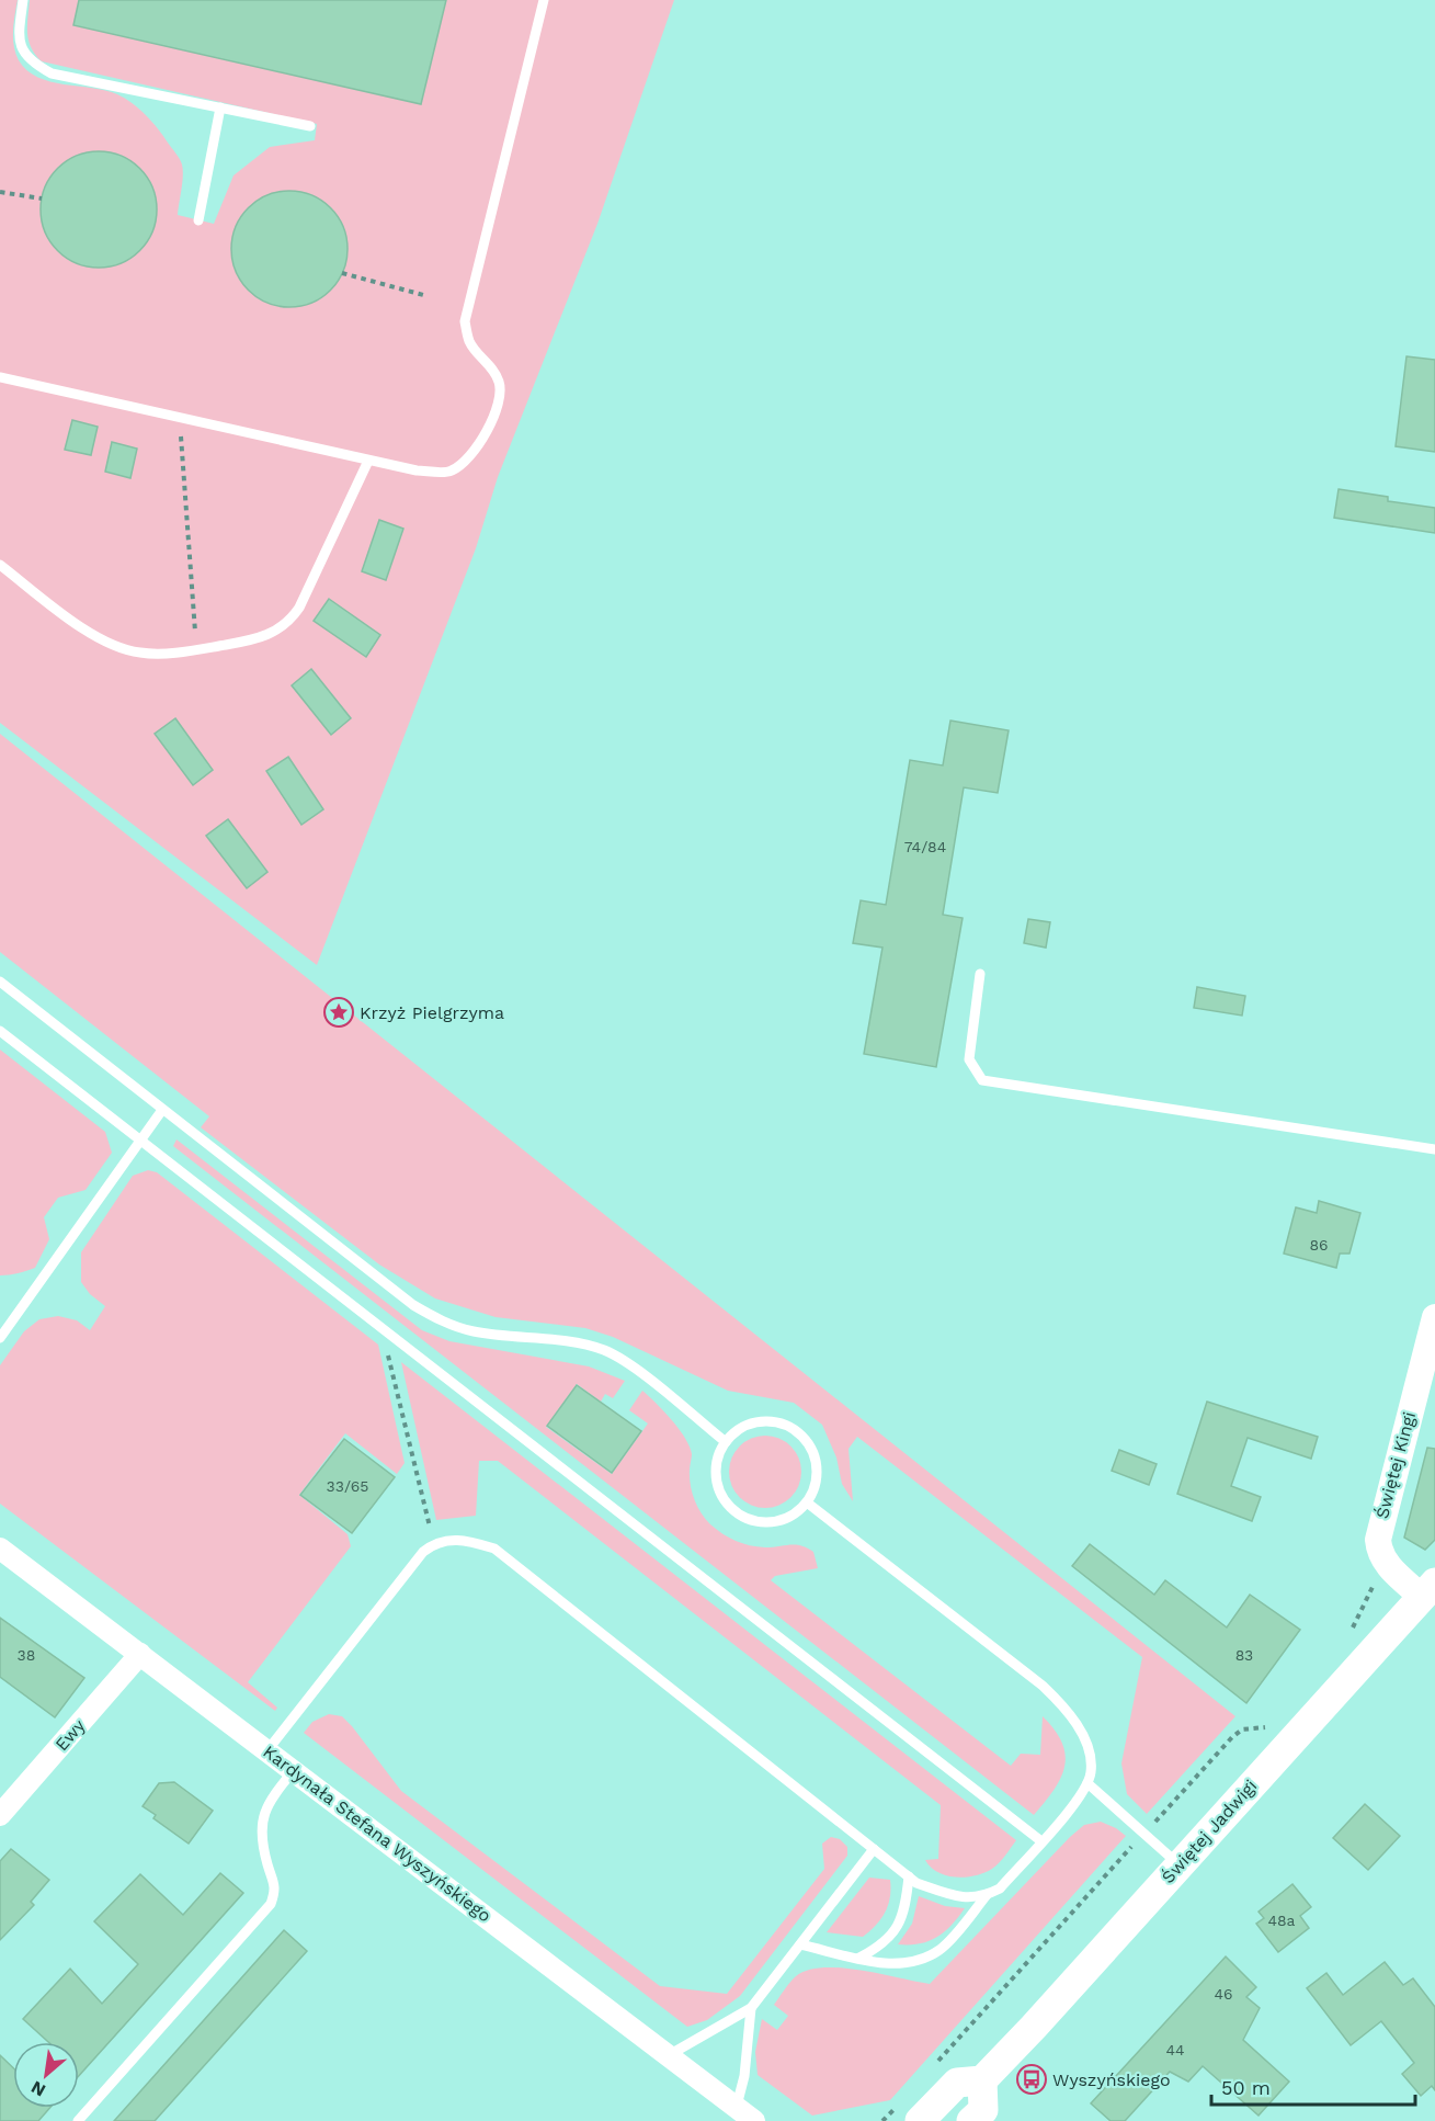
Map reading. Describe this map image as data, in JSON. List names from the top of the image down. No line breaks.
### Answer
{"streets":{"main road":["Świętej Jadwigi"],"street":["Świętej Kingi","Ewy","Kardynała Stefana Wyszyńskiego"]},"crossings":[["Ewy","Kardynała Stefana Wyszyńskiego"]],"places":{"place":["Krzyż Pielgrzyma"],"bus stop":["Wyszyńskiego"]},"house_numbers":["74/84","86","33/65","38","83","48a","46","44"],"scale_bar":"50 m","north":"bottom left"}
